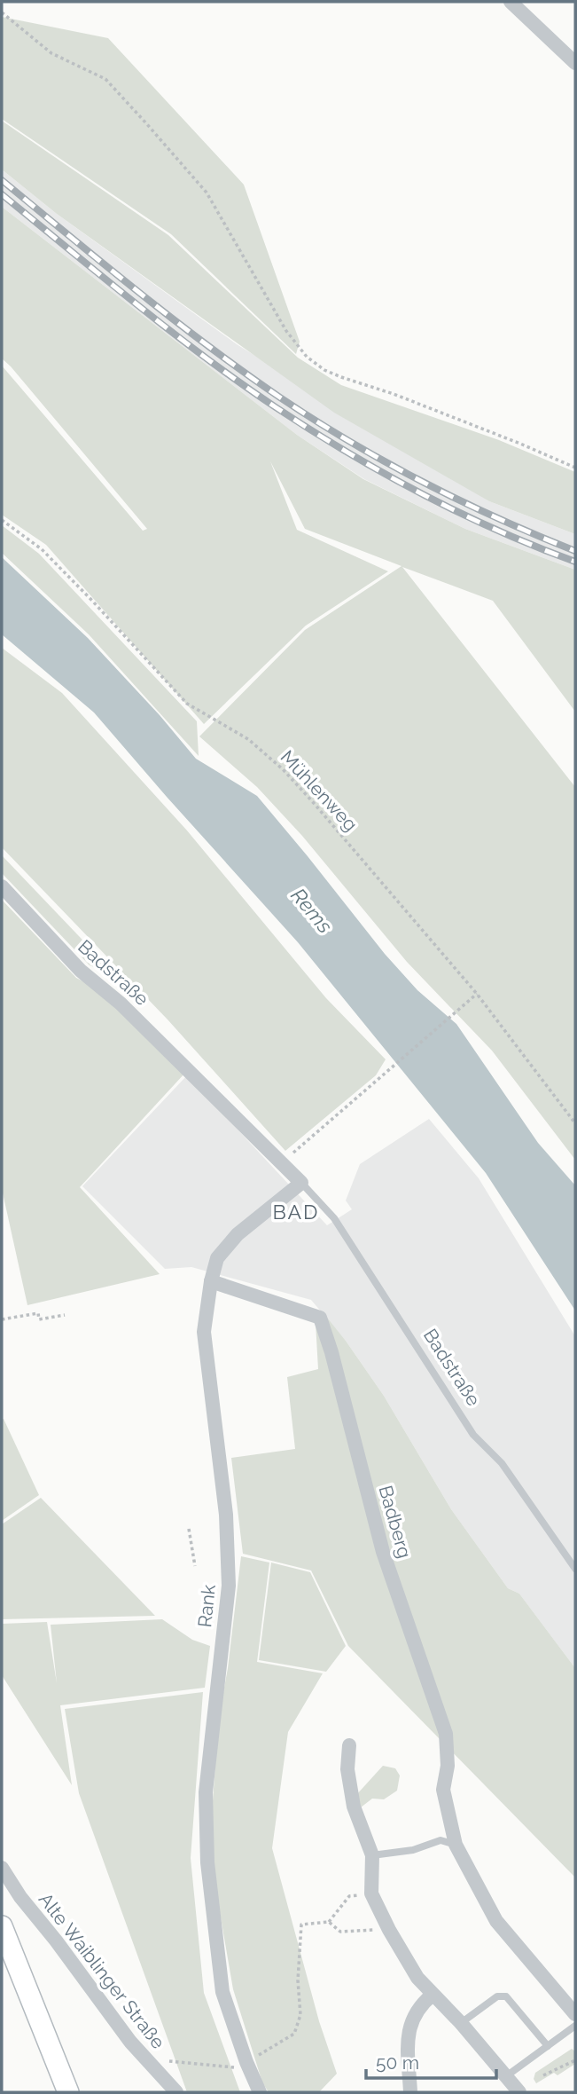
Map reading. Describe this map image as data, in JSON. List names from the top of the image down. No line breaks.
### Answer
{"streets":{"street":["Badstraße","Badberg","Rank","Alte Waiblinger Straße"],"path":["Mühlenweg"]},"crossings":[["Badstraße","Rank"],["Badberg","Rank"]],"districts":["BAD"],"water":["Rems"],"scale_bar":"50 m"}
